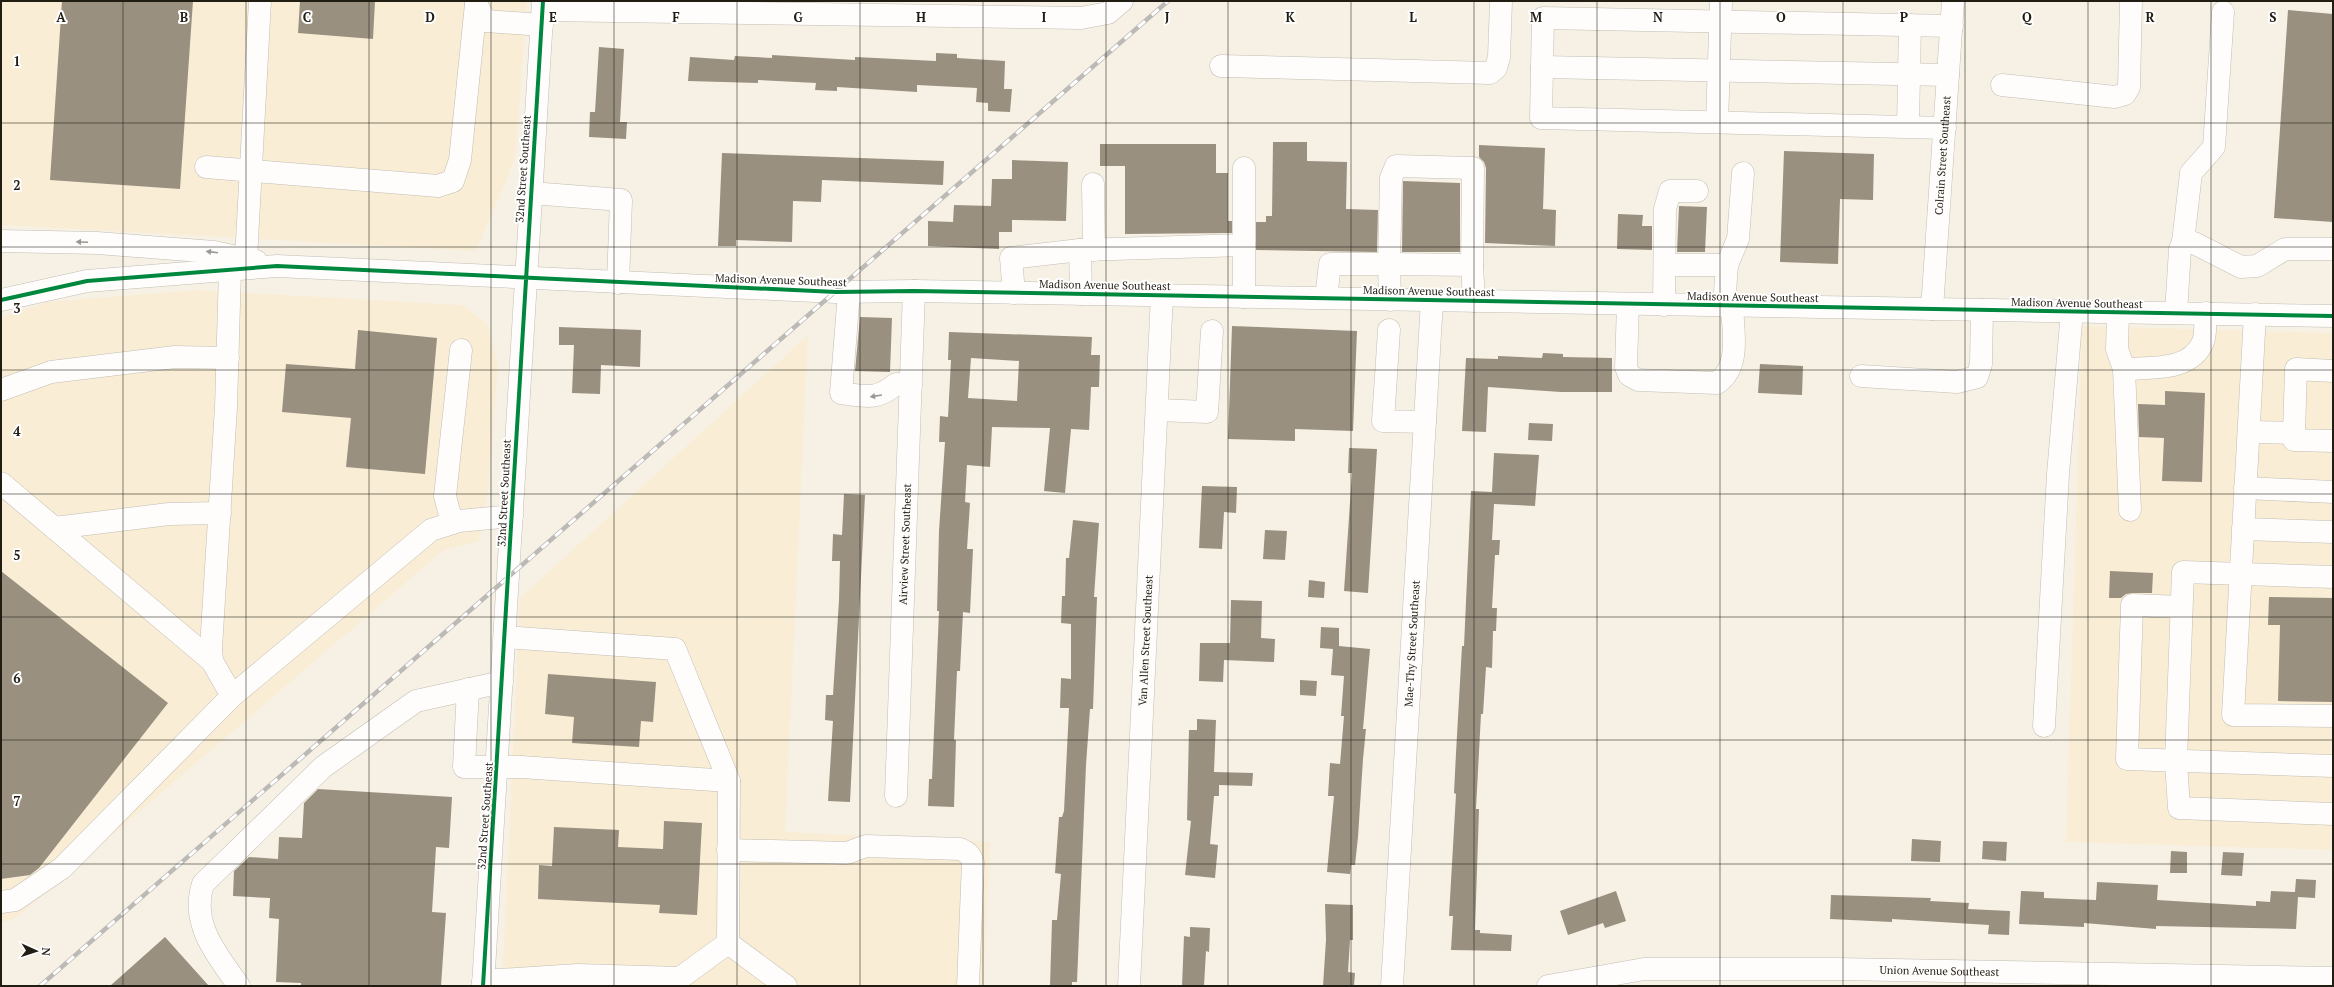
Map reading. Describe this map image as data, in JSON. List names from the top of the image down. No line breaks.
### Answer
{"streets":{"street":["Colrain Street Southeast","32nd Street Southeast","Madison Avenue Southeast","Airview Street Southeast","Van Allen Street Southeast","Mae-Thy Street Southeast","Union Avenue Southeast"]},"crossings":[["Colrain Street Southeast","Madison Avenue Southeast"],["32nd Street Southeast","Madison Avenue Southeast"],["Madison Avenue Southeast","Airview Street Southeast"],["Madison Avenue Southeast","Van Allen Street Southeast"],["Madison Avenue Southeast","Mae-Thy Street Southeast"]],"north":"right","grid":{"columns":["A","B","C","D","E","F","G","H","I","J","K","L","M","N","O","P","Q","R","S"],"rows":["1","2","3","4","5","6","7"]}}
